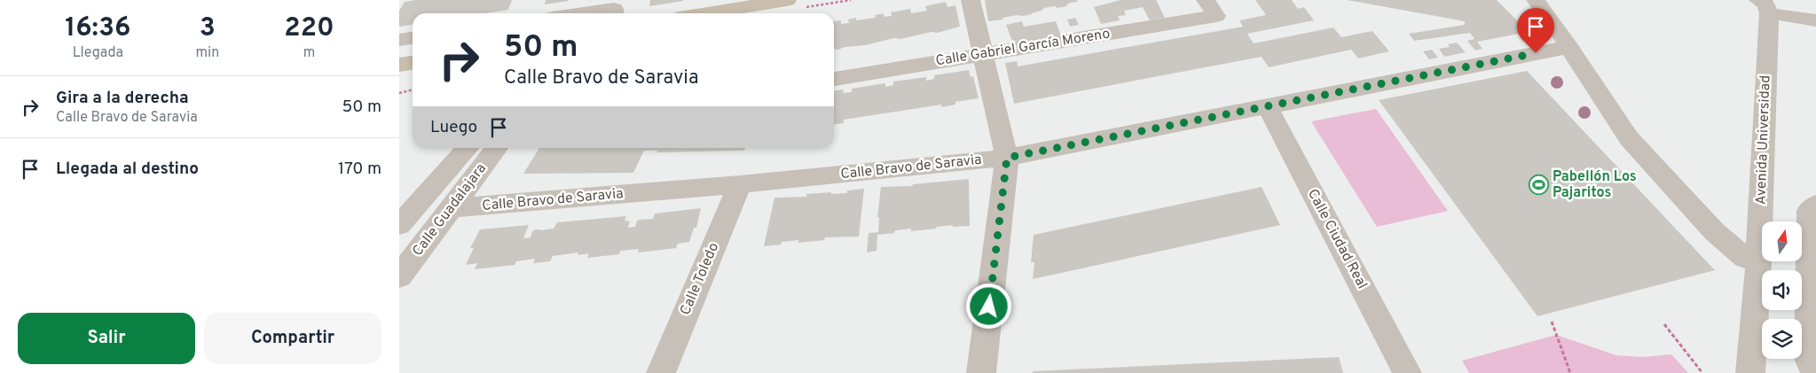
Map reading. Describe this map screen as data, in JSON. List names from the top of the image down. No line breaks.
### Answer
{"streets":{"street":["Calle Gabriel García Moreno","Avenida Universidad","Calle Bravo de Saravia","Calle Guadalajara","Calle Ciudad Real","Calle Toledo"]},"crossings":[["Calle Bravo de Saravia","Calle Guadalajara"],["Calle Bravo de Saravia","Calle Ciudad Real"],["Calle Bravo de Saravia","Calle Toledo"]],"places":{"sports":["Pabellón Los Pajaritos"]},"north":"top","page":{"eta":["16:36","Llegada","3","min","220","m"],"turn":["50 m","Calle Bravo de Saravia"],"list":[{"name":"Gira a la derecha","note":"Calle Bravo de Saravia","value":"50 m"},{"name":"Llegada al destino","value":"170 m"}],"then":"Luego","buttons":["Salir","Compartir"]}}
